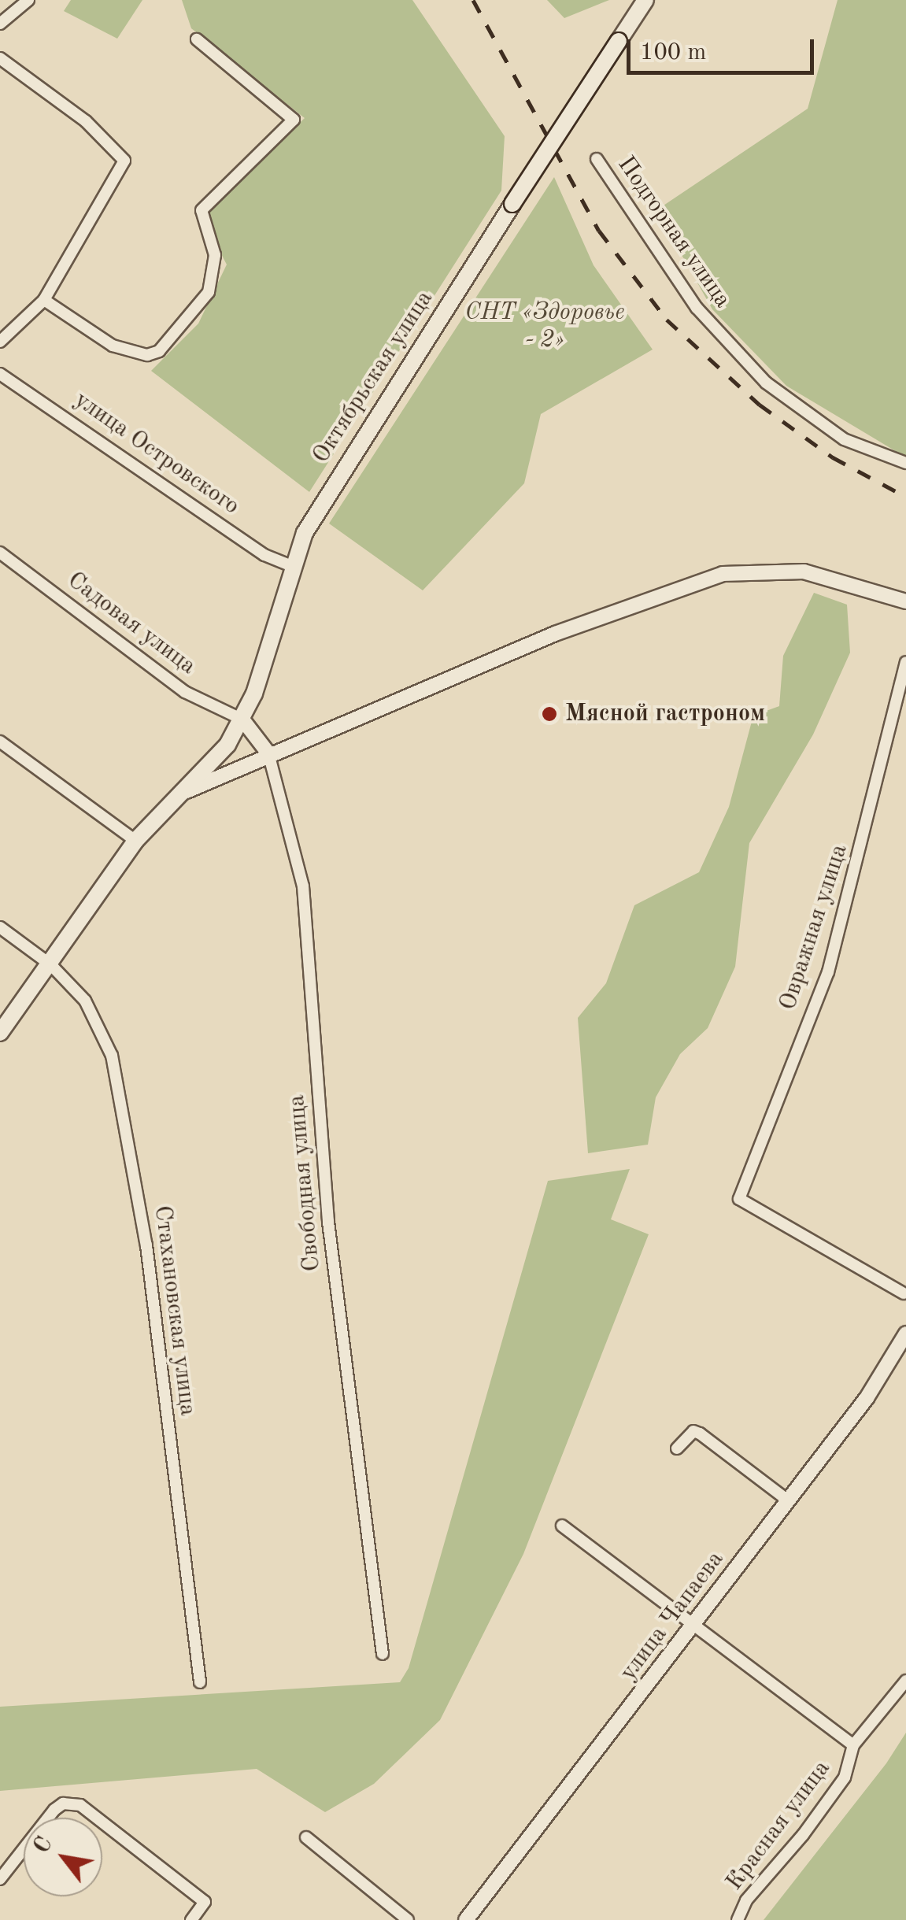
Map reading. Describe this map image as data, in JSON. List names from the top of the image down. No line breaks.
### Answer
{"streets":{"main road":["Октябрьская улица"],"street":["Подгорная улица","улица Островского","Садовая улица","Овражная улица","Свободная улица","Стахановская улица","улица Чапаева","Красная улица"]},"crossings":[["Октябрьская улица","улица Островского"],["Октябрьская улица","Садовая улица"],["Октябрьская улица","Свободная улица"],["Октябрьская улица","Стахановская улица"],["Садовая улица","Свободная улица"]],"parks":["СНТ «Здоровье - 2»"],"places":["Мясной гастроном"],"scale_bar":"100 m","north":"top left"}
